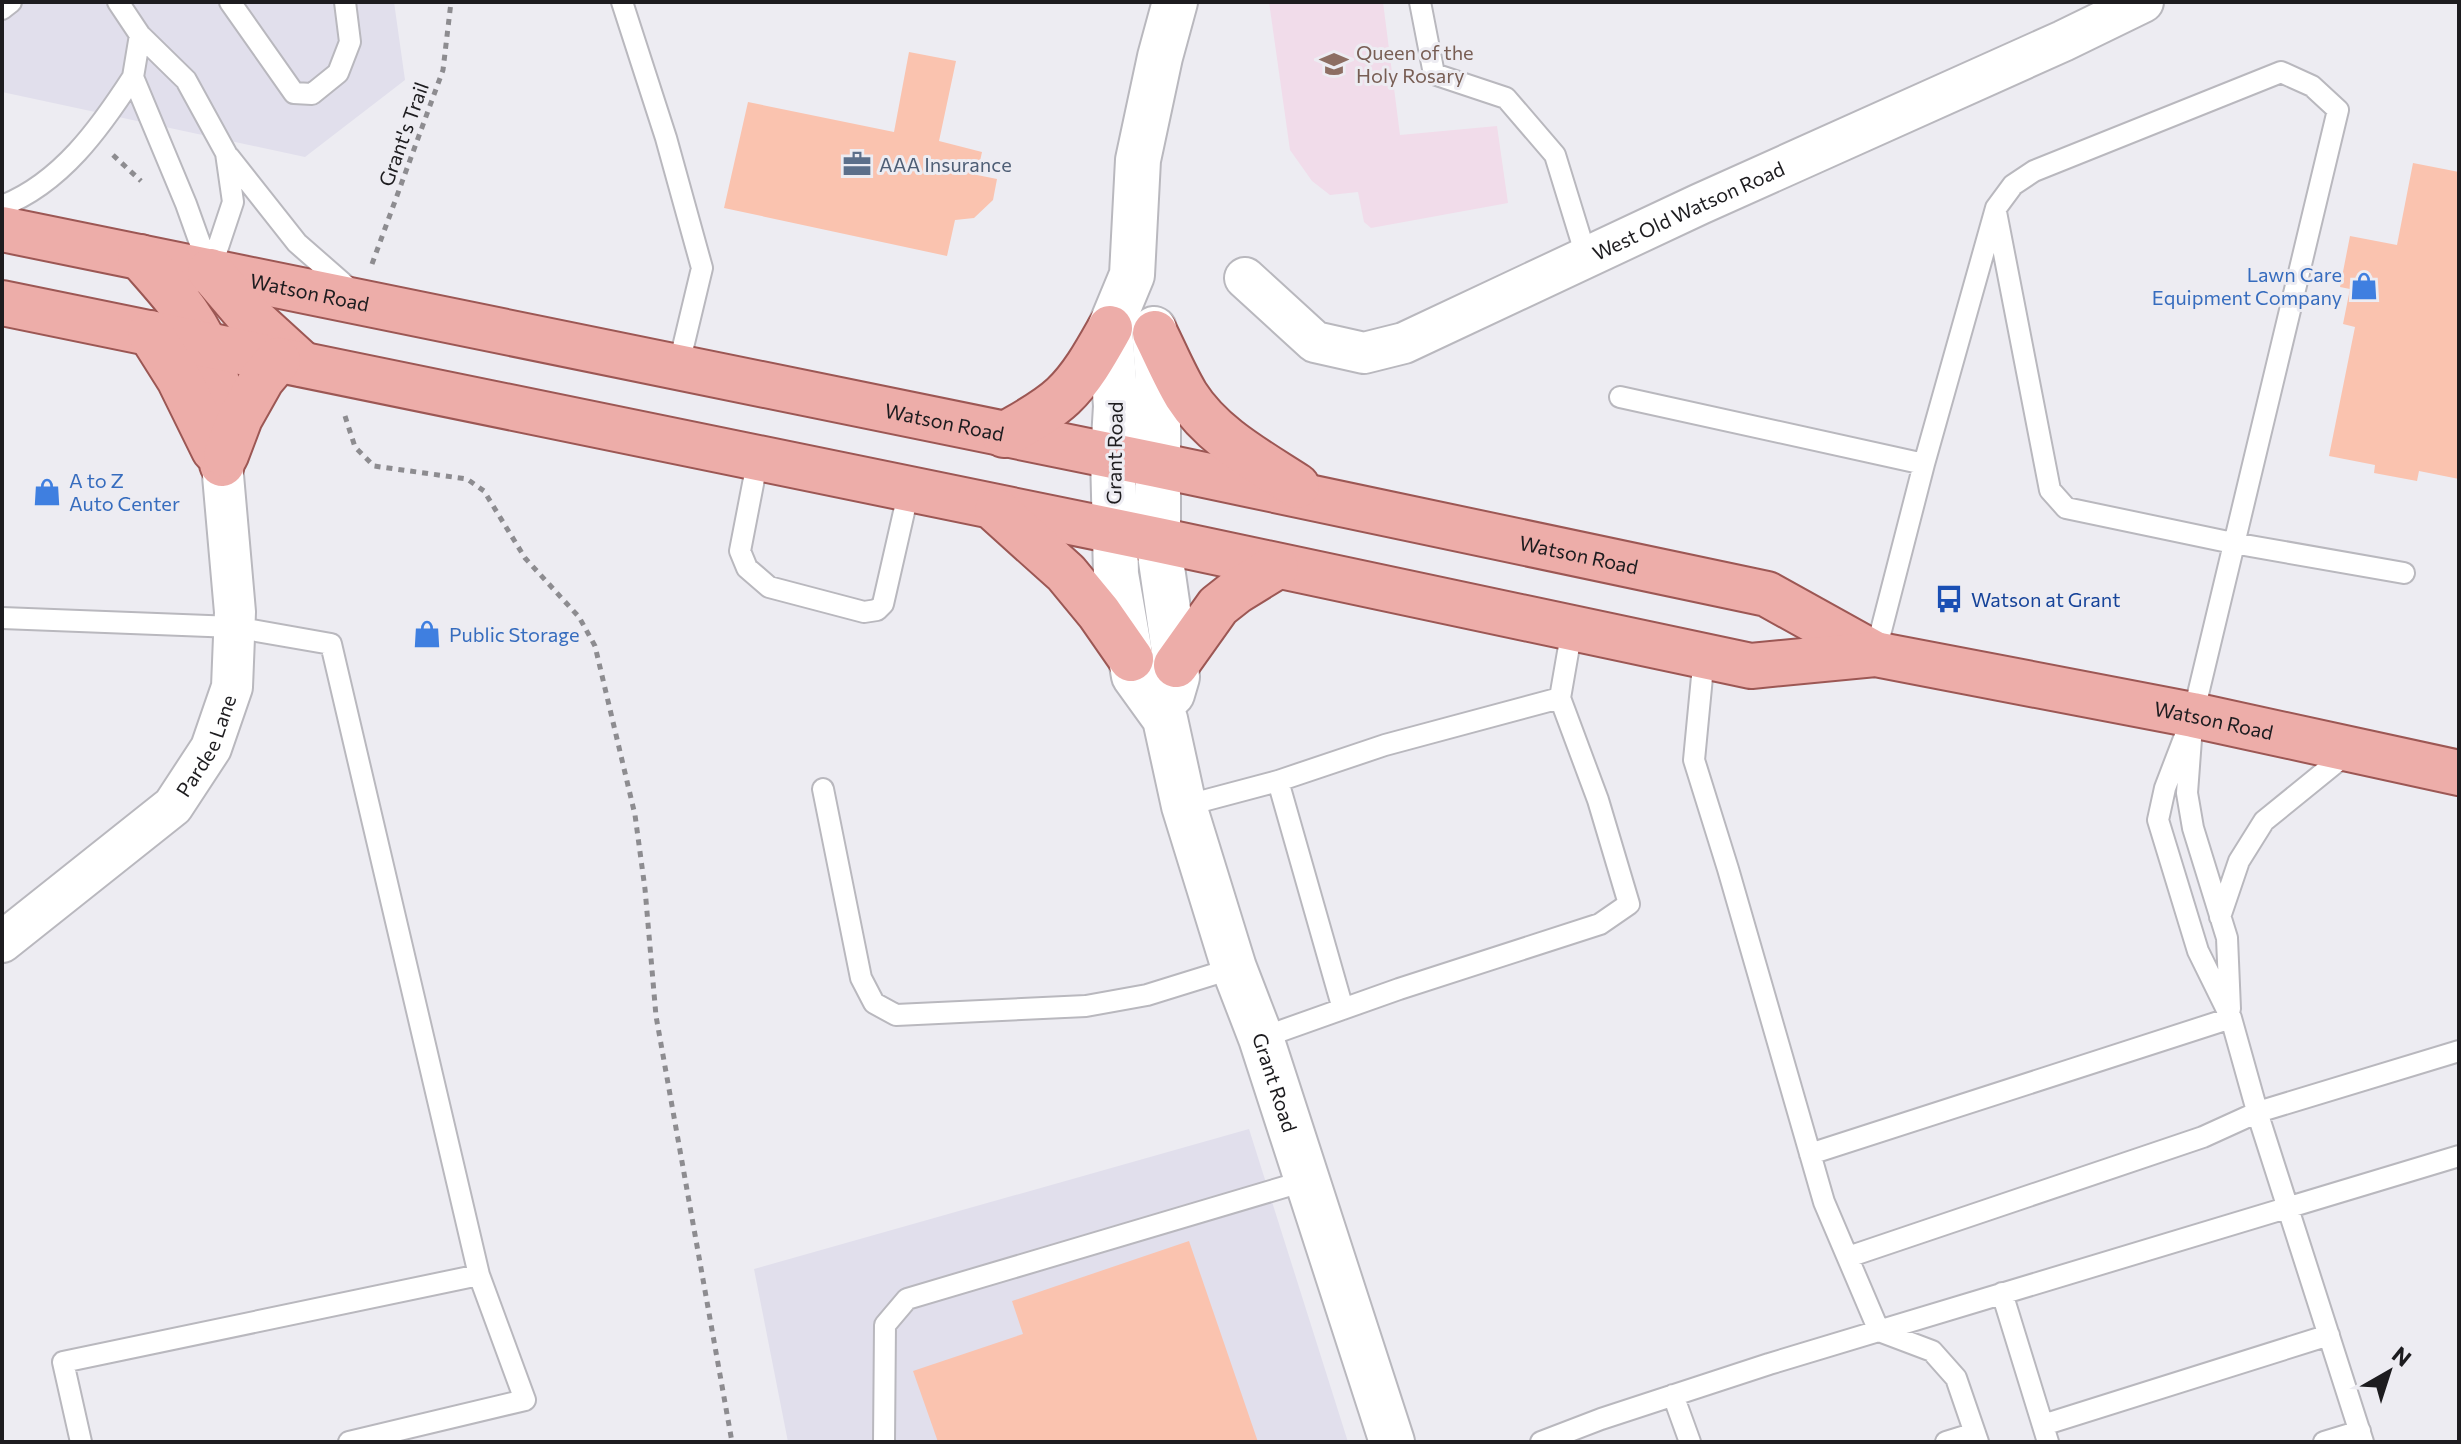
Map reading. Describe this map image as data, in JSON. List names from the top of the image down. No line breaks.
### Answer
{"streets":{"main road":["Watson Road"],"street":["West Old Watson Road","Grant Road","Pardee Lane"],"path":["Grant's Trail"]},"crossings":[["Grant's Trail","Watson Road"],["Watson Road","Grant Road"]],"places":{"school or university":["Queen of the Holy Rosary"],"office":["AAA Insurance"],"shop":["Lawn Care Equipment Company","A to Z Auto Center","Public Storage"],"bus stop":["Watson at Grant"]},"north":"top right"}
